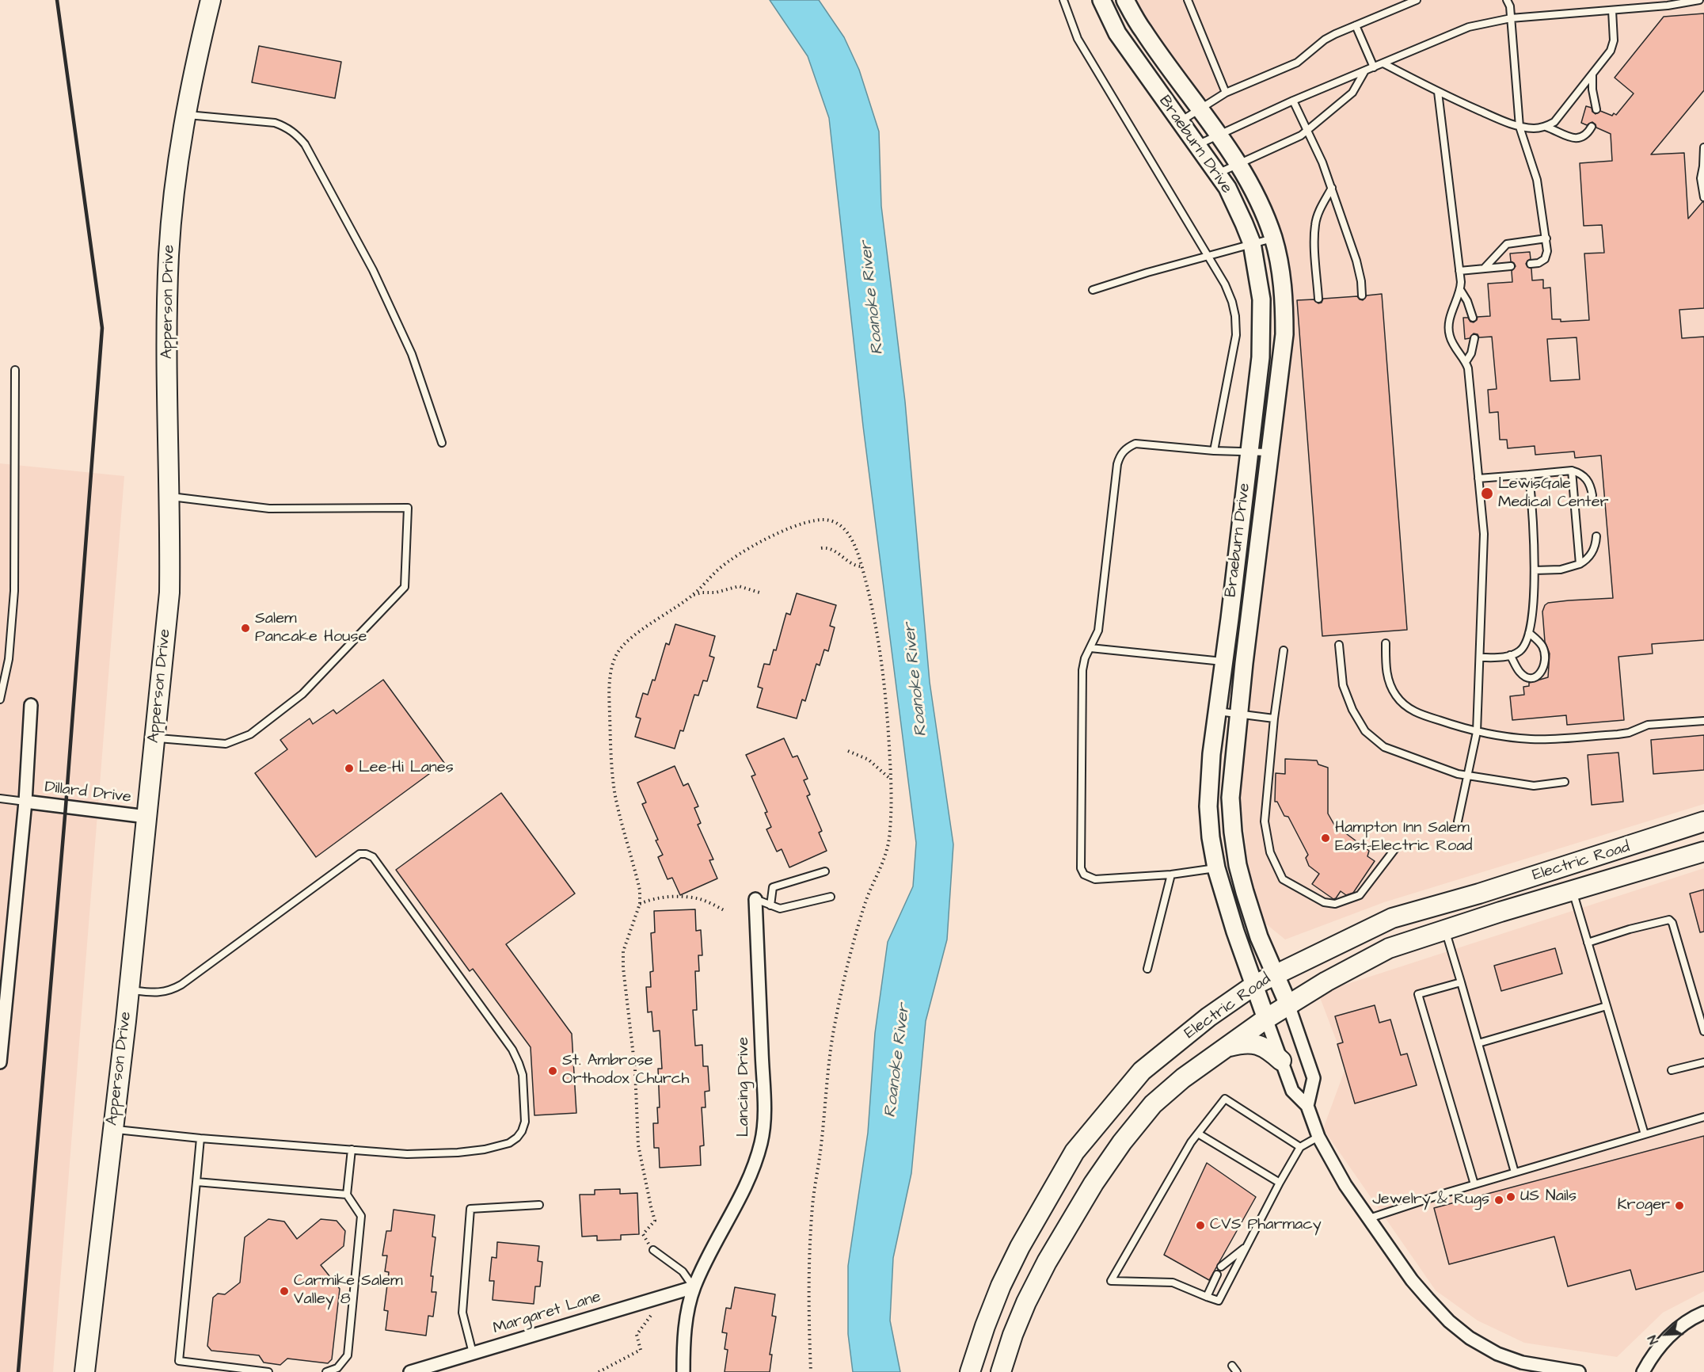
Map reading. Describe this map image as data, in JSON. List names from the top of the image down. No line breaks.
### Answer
{"streets":{"main road":["Apperson Drive","Electric Road"],"street":["Braeburn Drive","Dillard Drive","Lancing Drive","Margaret Lane"]},"crossings":[["Braeburn Drive","Electric Road"],["Apperson Drive","Dillard Drive"],["Lancing Drive","Margaret Lane"]],"water":["Roanoke River"],"places":["LewisGale Medical Center","Salem Pancake House","Lee-Hi Lanes","Hampton Inn Salem East-Electric Road","St. Ambrose Orthodox Church","US Nails","Jewelry & Rugs","Kroger","CVS Pharmacy","Carmike Salem Valley 8"],"north":"bottom left"}
